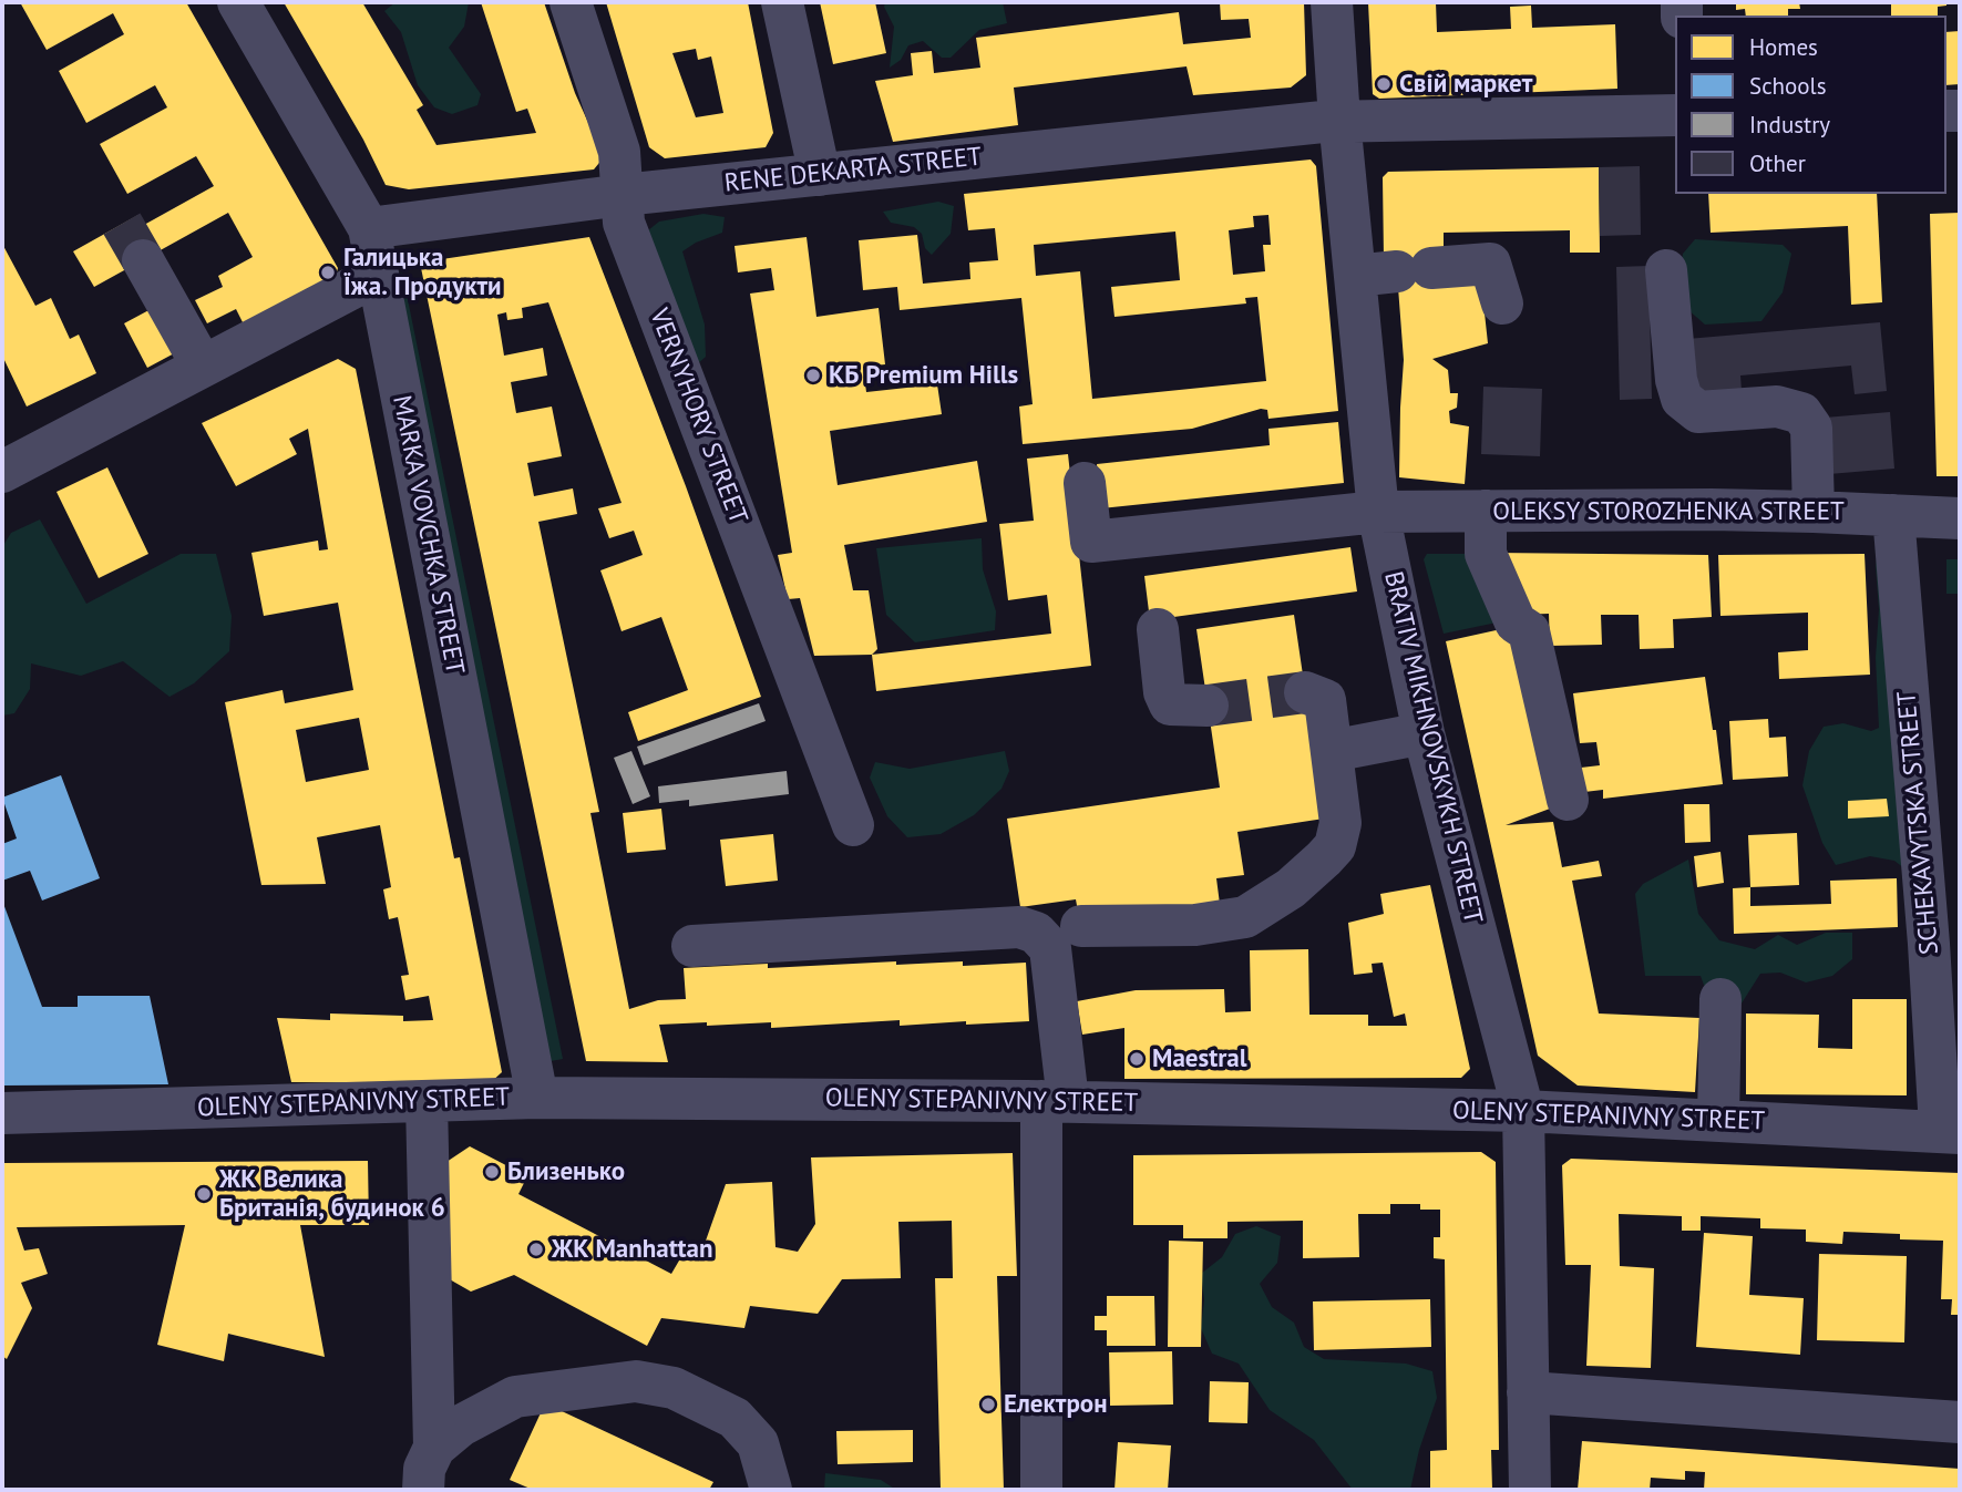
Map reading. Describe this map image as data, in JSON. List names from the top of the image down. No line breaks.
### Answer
{"streets":{"street":["RENE DEKARTA STREET","VERNYHORY STREET","OLEKSY STOROZHENKA STREET","MARKA VOVCHKA STREET","BRATIV MIKHNOVSKYKH STREET","SCHEKAVYTSKA STREET","OLENY STEPANIVNY STREET"]},"crossings":[["RENE DEKARTA STREET","VERNYHORY STREET"],["RENE DEKARTA STREET","MARKA VOVCHKA STREET"],["RENE DEKARTA STREET","BRATIV MIKHNOVSKYKH STREET"],["OLEKSY STOROZHENKA STREET","BRATIV MIKHNOVSKYKH STREET"],["OLEKSY STOROZHENKA STREET","SCHEKAVYTSKA STREET"],["MARKA VOVCHKA STREET","OLENY STEPANIVNY STREET"],["BRATIV MIKHNOVSKYKH STREET","OLENY STEPANIVNY STREET"],["SCHEKAVYTSKA STREET","OLENY STEPANIVNY STREET"]],"places":["Свій маркет","Галицька Їжа. Продукти","КБ Premium Hills","Maestral","Близенько","ЖК Велика Британія, будинок 6","ЖК Manhattan","Електрон"],"legend":["Homes","Schools","Industry","Other"]}
